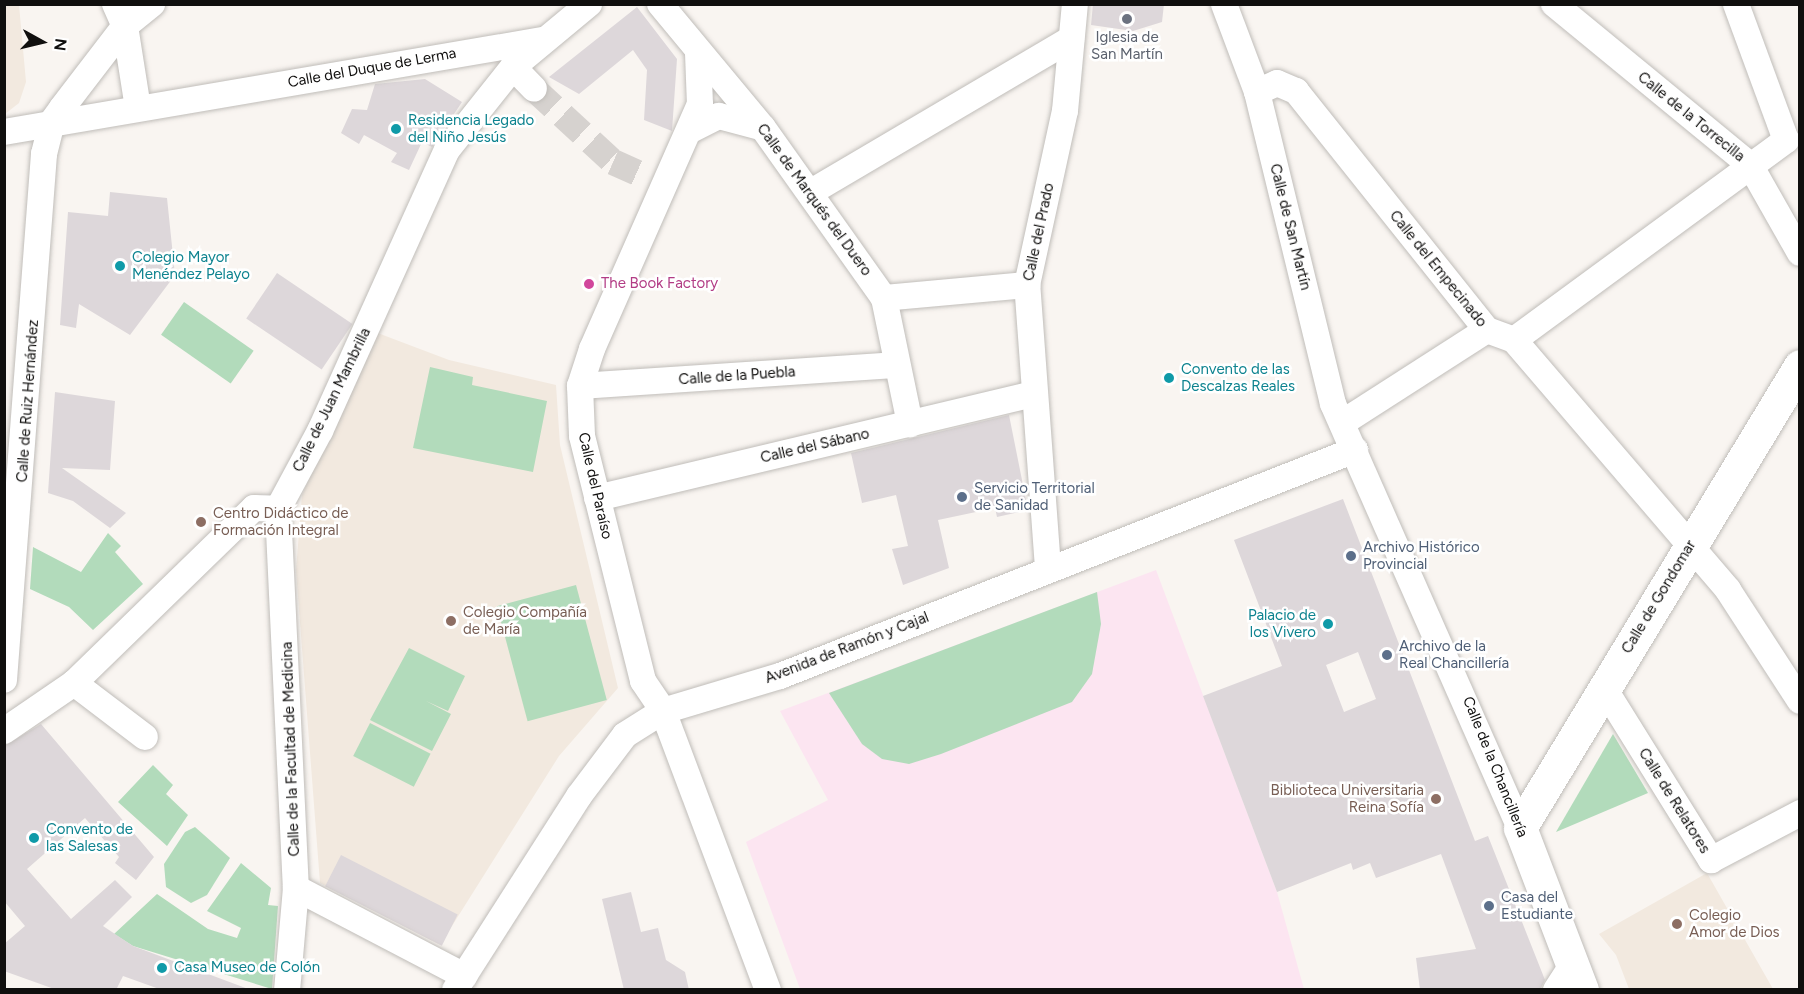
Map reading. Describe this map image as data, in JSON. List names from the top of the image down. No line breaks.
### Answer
{"streets":{"main road":["Calle de Gondomar","Calle de la Chancillería"],"street":["Calle del Duque de Lerma","Calle de la Torrecilla","Calle de Marqués del Duero","Calle de San Martín","Calle del Prado","Calle del Empecinado","Calle de la Puebla","Calle de Juan Mambrilla","Calle de Ruiz Hernández","Calle del Sábano","Calle del Paraíso","Avenida de Ramón y Cajal","Calle de la Facultad de Medicina","Calle de Relatores"]},"crossings":[["Calle del Duque de Lerma","Calle de Juan Mambrilla"],["Calle del Duque de Lerma","Calle de Ruiz Hernández"],["Calle de Marqués del Duero","Calle de la Puebla"],["Calle de Marqués del Duero","Calle del Sábano"],["Calle de Marqués del Duero","Calle del Paraíso"],["Calle de San Martín","Calle del Empecinado"],["Calle de San Martín","Avenida de Ramón y Cajal"],["Calle de San Martín","Calle de la Chancillería"],["Calle del Prado","Calle del Sábano"],["Calle del Prado","Avenida de Ramón y Cajal"],["Calle del Empecinado","Calle de Gondomar"],["Calle de la Puebla","Calle del Paraíso"],["Calle de Juan Mambrilla","Calle de la Facultad de Medicina"],["Calle del Sábano","Calle del Paraíso"],["Calle del Paraíso","Avenida de Ramón y Cajal"],["Calle de Gondomar","Calle de la Chancillería"],["Calle de Gondomar","Calle de Relatores"],["Avenida de Ramón y Cajal","Calle de la Chancillería"]],"places":["Iglesia de San Martín","Residencia Legado del Niño Jesús","Colegio Mayor Menéndez Pelayo","The Book Factory","Convento de las Descalzas Reales","Servicio Territorial de Sanidad","Centro Didáctico de Formación Integral","Archivo Histórico Provincial","Colegio Compañía de María","Palacio de los Vivero","Archivo de la Real Chancillería","Biblioteca Universitaria Reina Sofía","Convento de las Salesas","Casa del Estudiante","Colegio Amor de Dios","Casa Museo de Colón"],"north":"right"}
